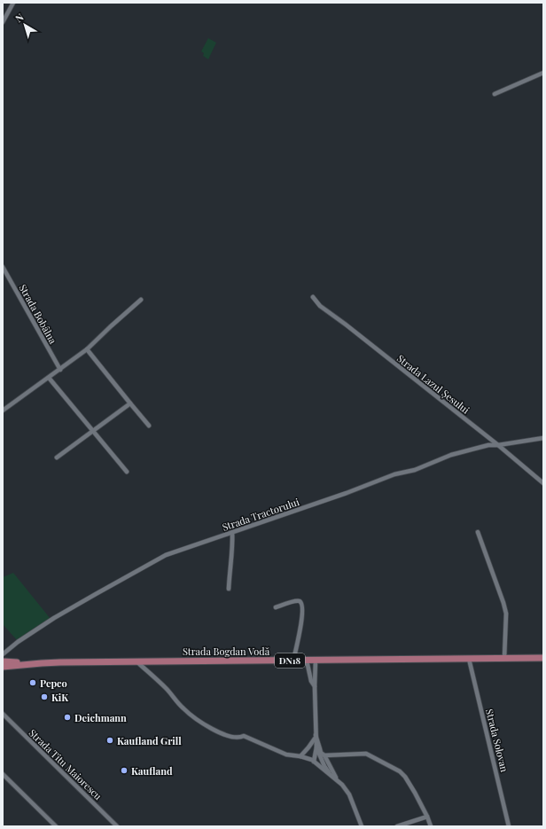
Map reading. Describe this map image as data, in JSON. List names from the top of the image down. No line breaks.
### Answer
{"streets":{"main road":["Strada Bogdan Vodă","DN18"],"street":["Strada Bobâlna","Strada Lazul Șesului","Strada Tractorului","Strada Solovan","Strada Titu Maiorescu"]},"crossings":[["Strada Lazul Șesului","Strada Tractorului"],["Strada Bogdan Vodă","DN18"],["Strada Bogdan Vodă","Strada Solovan"]],"places":["Pepco","KiK","Deichmann","Kaufland Grill","Kaufland"],"north":"top left"}
